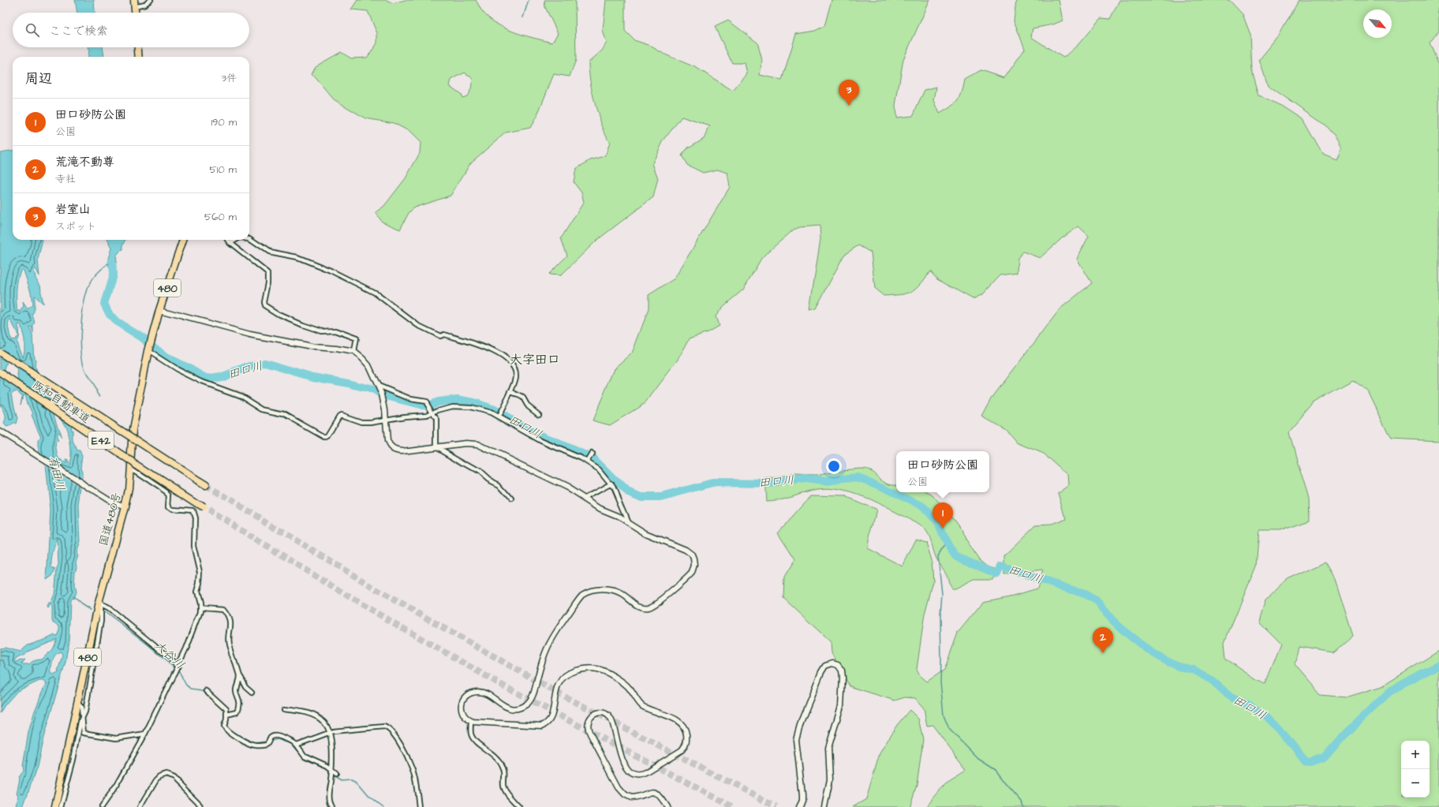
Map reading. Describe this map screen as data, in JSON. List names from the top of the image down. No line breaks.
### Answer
{"streets":{"highway":["480","阪和自動車道","E42","国道480号"]},"districts":["大字田口"],"water":["田口川","有田川","大谷川"],"north":"bottom right","page":{"search":"ここで検索","heading":["周辺","3件"],"pins":["3","1","2"],"list":[{"mark":"1","name":"田口砂防公園","note":"公園","value":"190 m"},{"mark":"2","name":"荒滝不動尊","note":"寺社","value":"510 m"},{"mark":"3","name":"岩室山","note":"スポット","value":"560 m"}],"popup":["田口砂防公園","公園"],"map_buttons":["+","−"]}}
